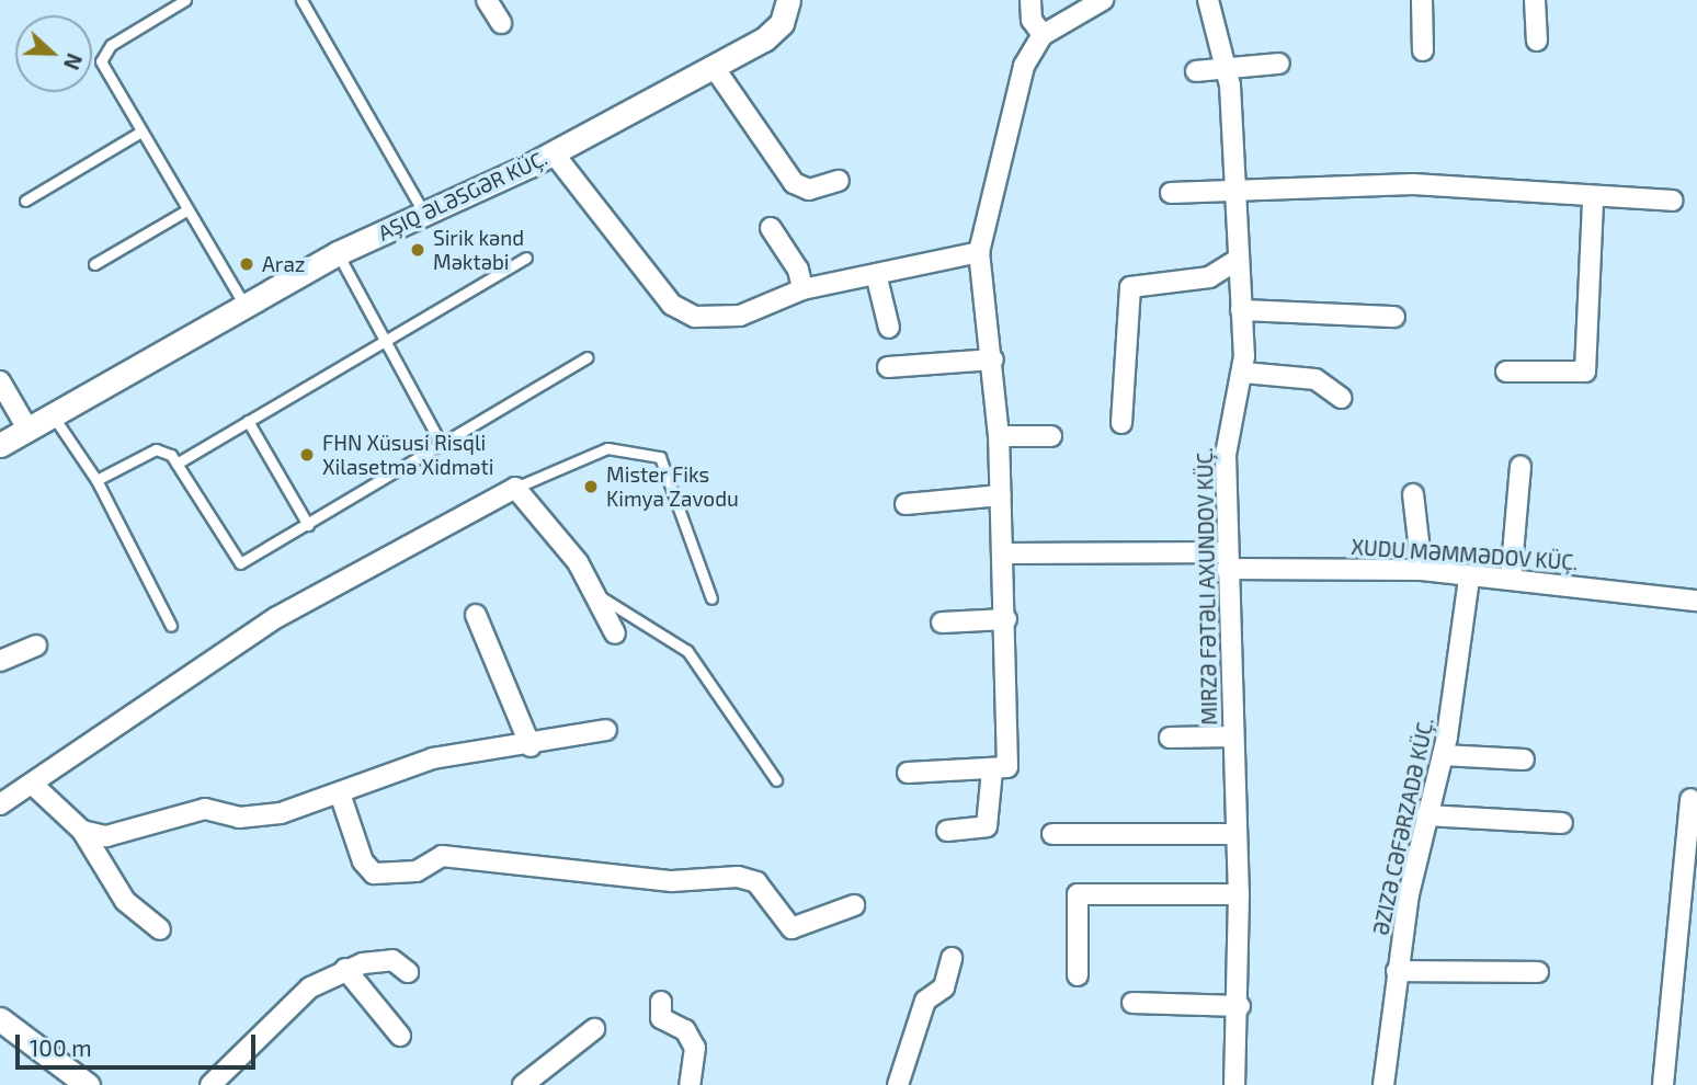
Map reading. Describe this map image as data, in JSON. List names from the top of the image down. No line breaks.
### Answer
{"streets":{"street":["XUDU MƏMMƏDOV KÜÇ.","MIRZƏ FƏTƏLI AXUNDOV KÜÇ.","ƏZIZƏ CƏFƏRZADƏ KÜÇ."]},"crossings":[["XUDU MƏMMƏDOV KÜÇ.","MIRZƏ FƏTƏLI AXUNDOV KÜÇ."],["XUDU MƏMMƏDOV KÜÇ.","ƏZIZƏ CƏFƏRZADƏ KÜÇ."]],"places":["Sirik kənd Məktəbi","Araz","FHN Xüsusi Risqli Xilasetmə Xidməti","Mister Fiks Kimya Zavodu"],"scale_bar":"100 m","north":"right"}
